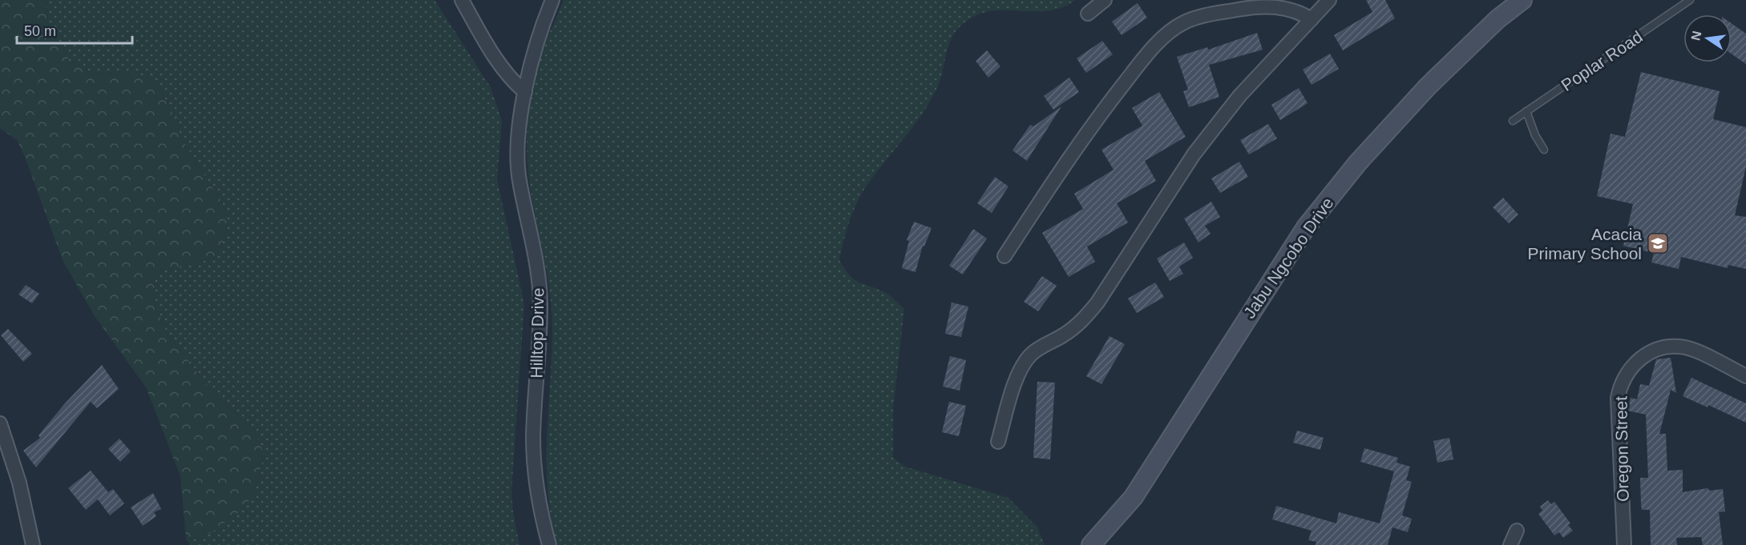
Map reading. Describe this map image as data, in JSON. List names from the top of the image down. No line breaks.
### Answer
{"streets":{"main road":["Jabu Ngcobo Drive"],"street":["Hilltop Drive","Oregon Street"],"lane":["Poplar Road"]},"places":{"school or university":["Acacia Primary School"]},"scale_bar":"50 m","north":"left"}
